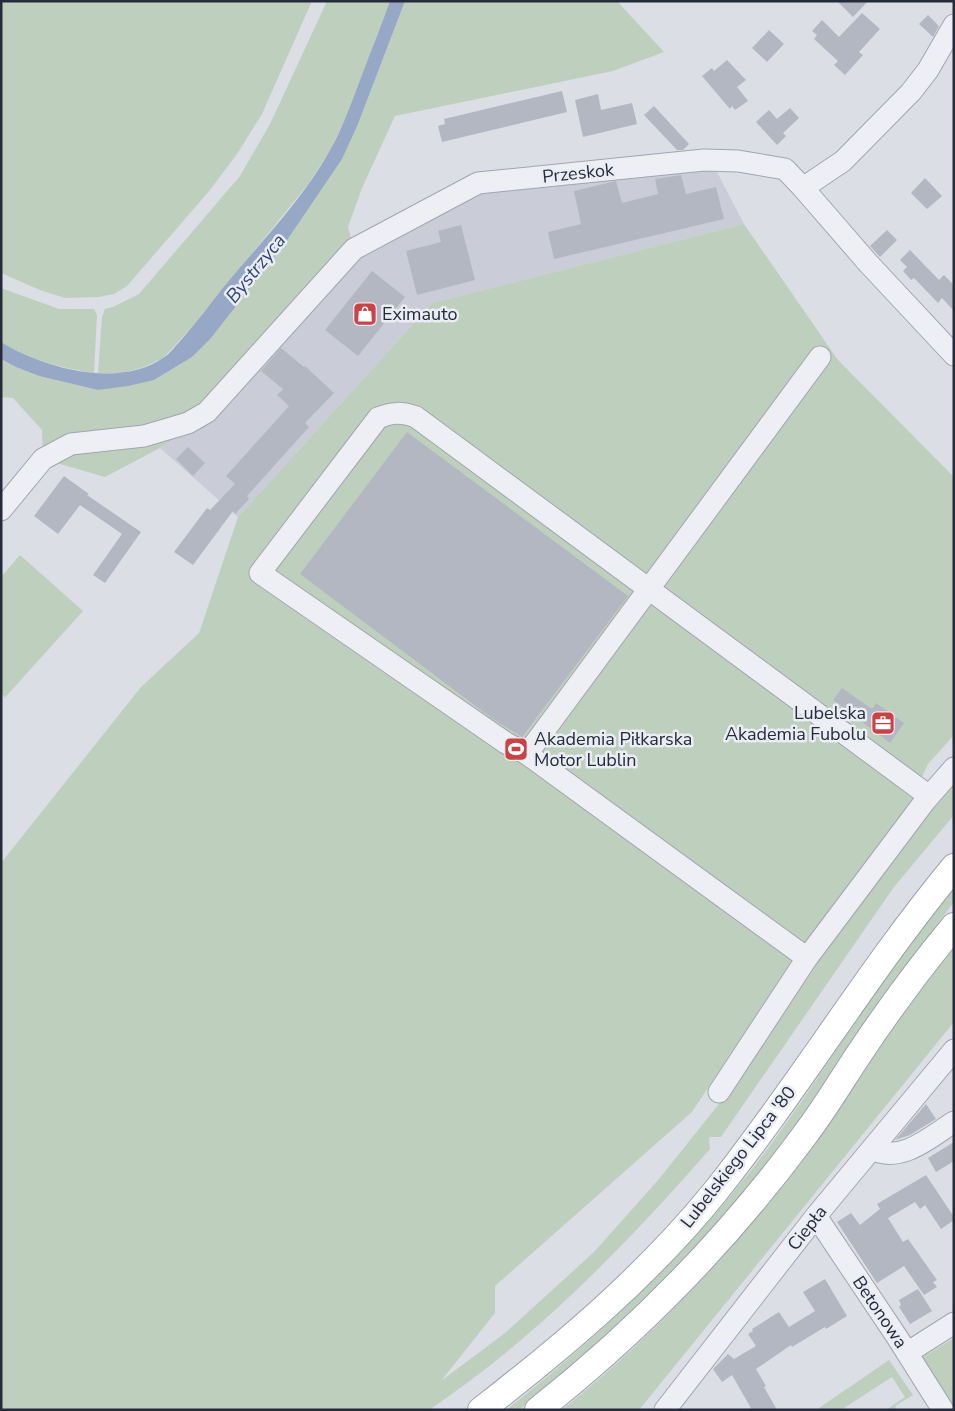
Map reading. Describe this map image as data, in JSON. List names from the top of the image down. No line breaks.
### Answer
{"streets":{"main road":["Lubelskiego Lipca '80"],"street":["Przeskok","Ciepła","Betonowa"]},"crossings":[["Ciepła","Betonowa"]],"water":["Bystrzyca"],"places":{"shop":["Eximauto"],"office":["Lubelska Akademia Fubolu"],"sports":["Akademia Piłkarska Motor Lublin"]}}
